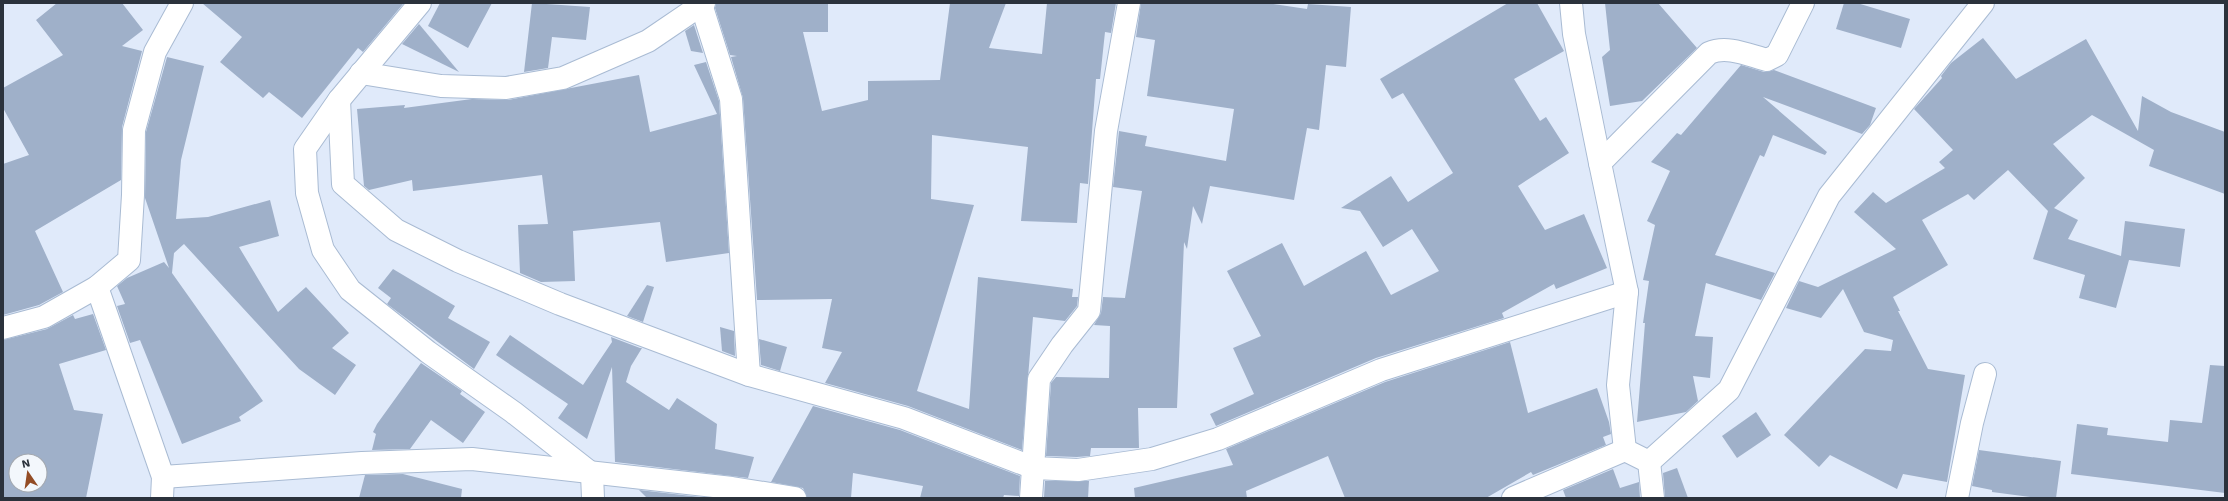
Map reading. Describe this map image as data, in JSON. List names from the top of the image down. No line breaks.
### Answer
{"north":"top"}
